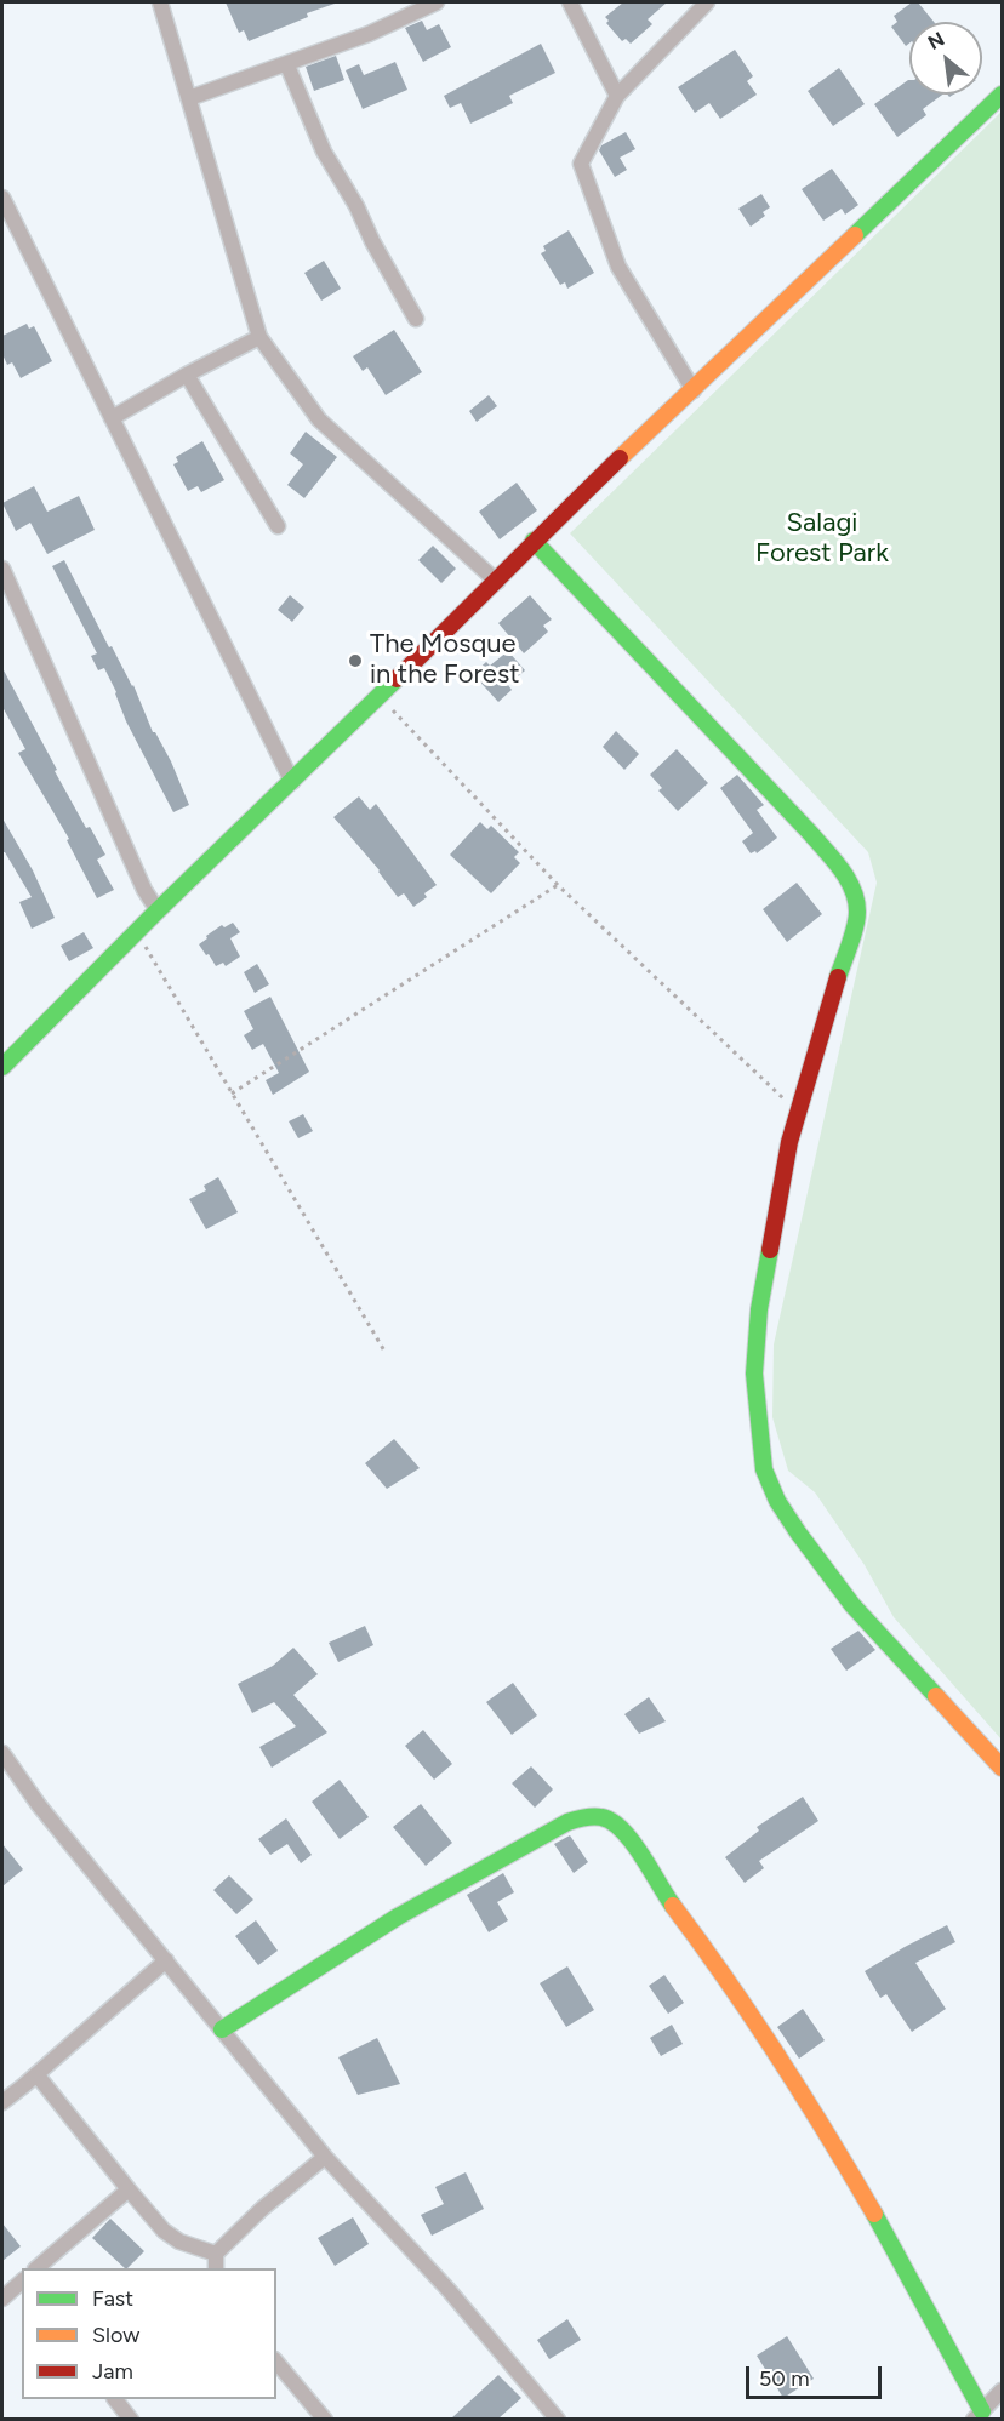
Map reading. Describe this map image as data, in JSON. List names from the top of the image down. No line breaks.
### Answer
{"parks":["Salagi Forest Park"],"places":["The Mosque in the Forest"],"legend":["Fast","Slow","Jam"],"scale_bar":"50 m","north":"top left"}
